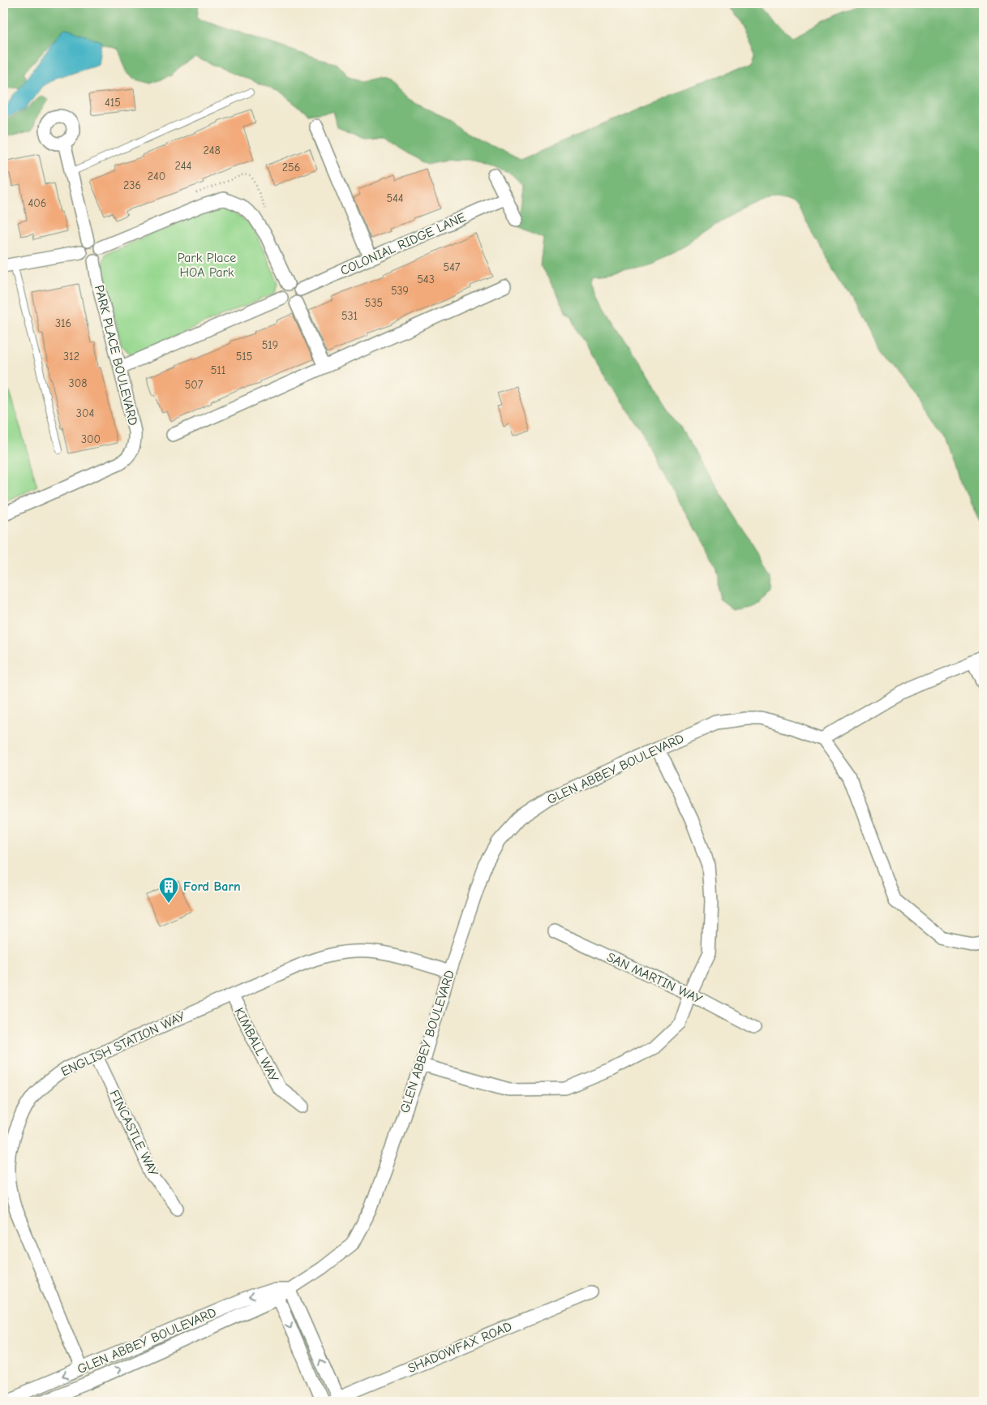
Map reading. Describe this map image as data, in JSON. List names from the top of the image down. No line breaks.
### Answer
{"streets":{"street":["COLONIAL RIDGE LANE","PARK PLACE BOULEVARD","GLEN ABBEY BOULEVARD","SAN MARTIN WAY","ENGLISH STATION WAY","KIMBALL WAY","FINCASTLE WAY","SHADOWFAX ROAD"]},"crossings":[["GLEN ABBEY BOULEVARD","ENGLISH STATION WAY"],["ENGLISH STATION WAY","KIMBALL WAY"],["ENGLISH STATION WAY","FINCASTLE WAY"]],"parks":["Park Place HOA Park"],"places":{"building":["Ford Barn"]},"house_numbers":["415","248","244","256","240","236","544","406","547","543","539","535","531","316","519","312","515","511","308","507","304","300"]}
